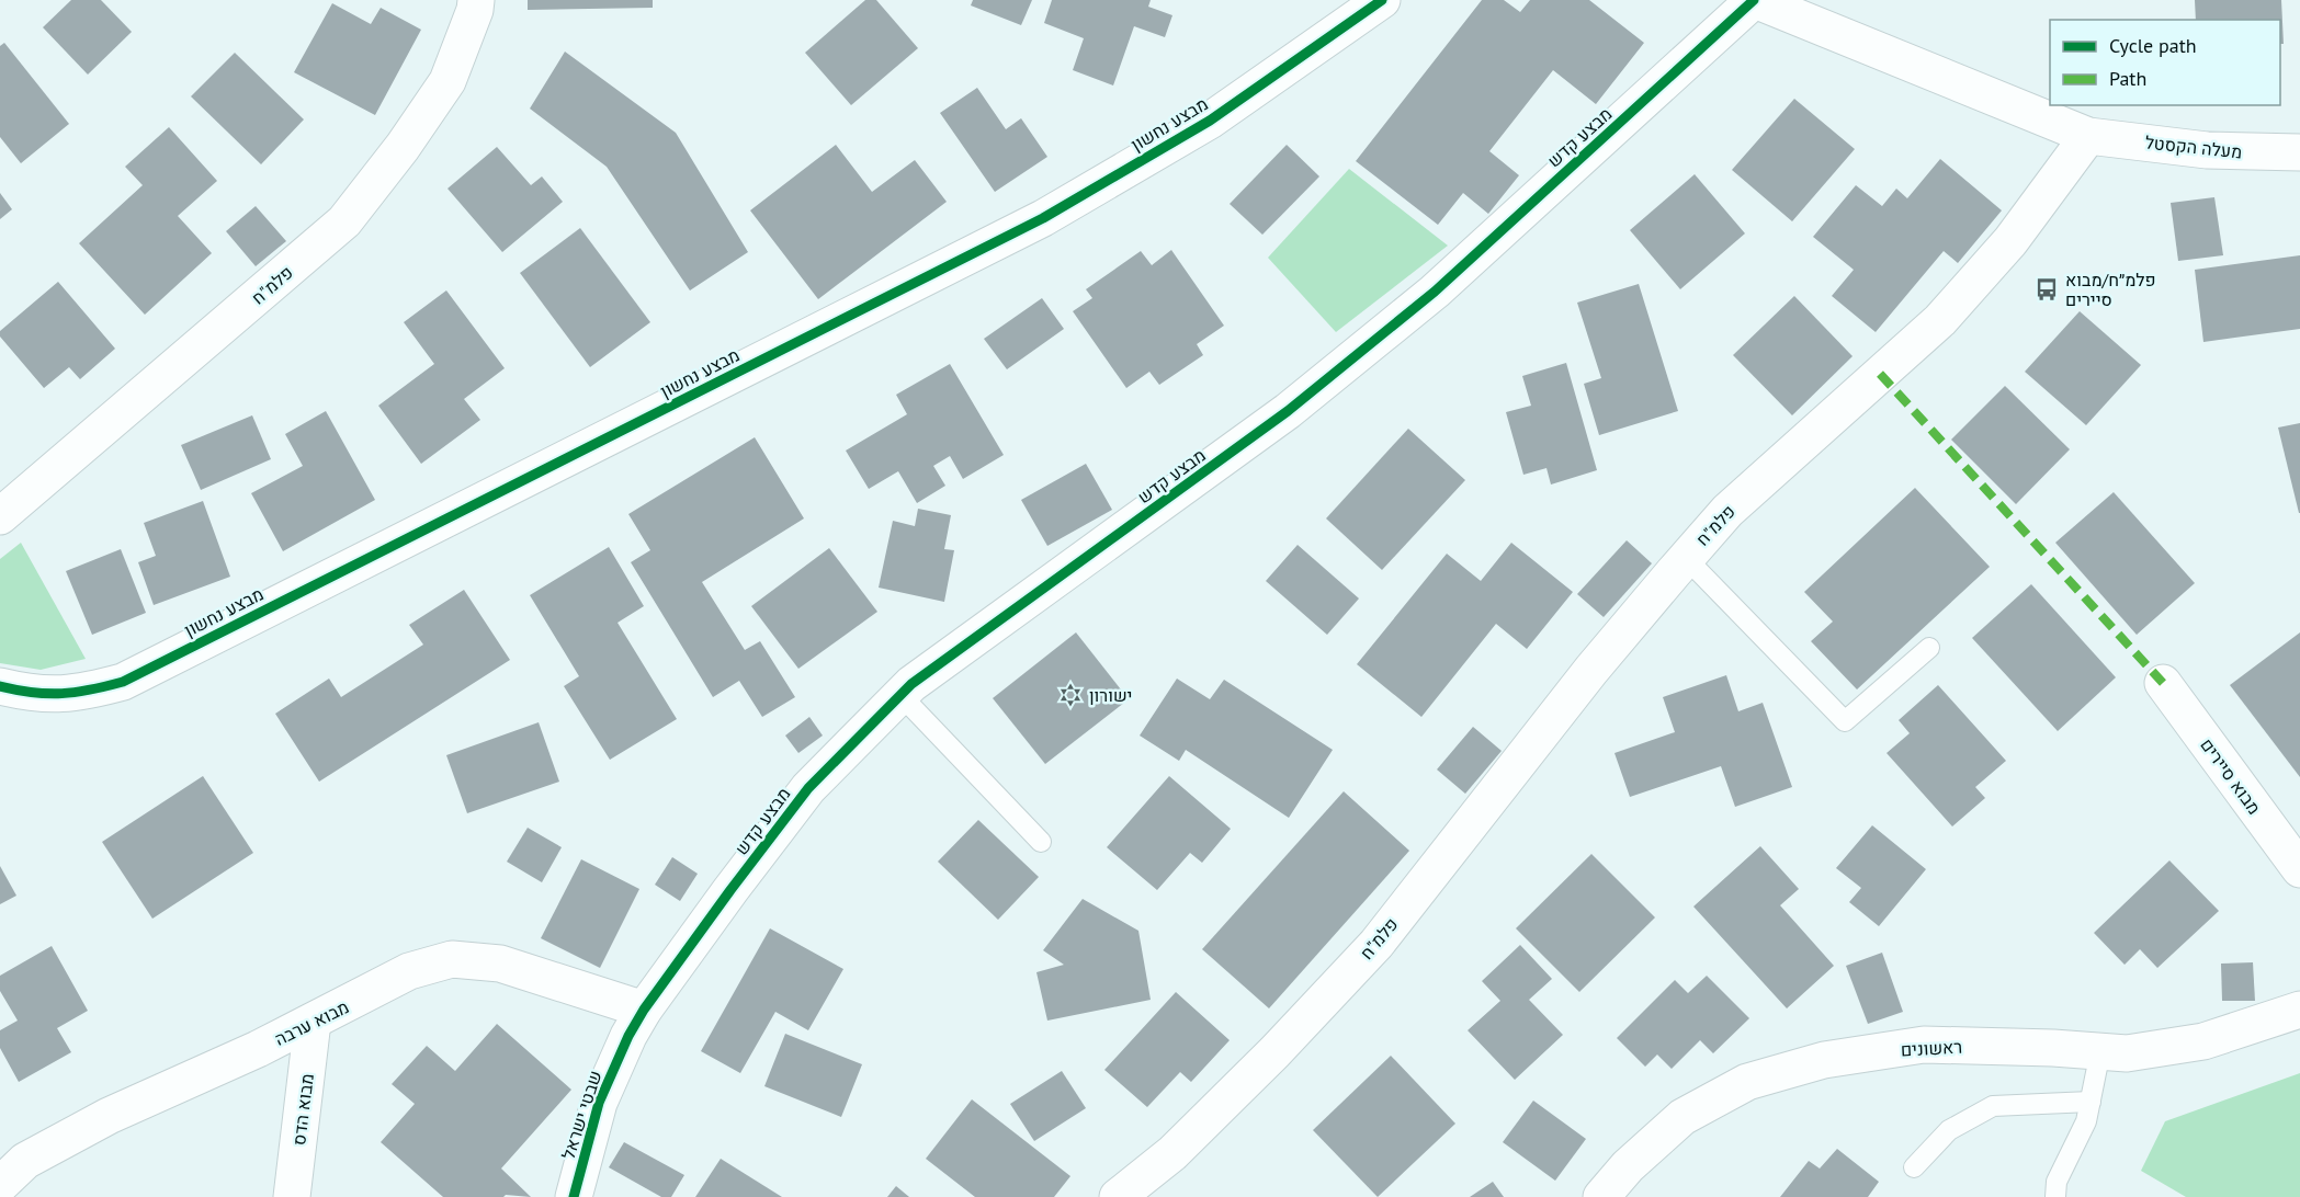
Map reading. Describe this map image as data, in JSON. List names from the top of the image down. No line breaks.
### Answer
{"streets":{"street":["מבצע נחשון","מבצע קדש","מעלה הקסטל","פלמ\"ח","מבוא סיירים","מבוא ערבה","ראשונים","מבוא הדס","שבטי ישראל"]},"crossings":[["מבצע קדש","מבוא ערבה"],["מבצע קדש","שבטי ישראל"],["מעלה הקסטל","פלמ\"ח"],["מבוא ערבה","מבוא הדס"],["מבוא ערבה","שבטי ישראל"]],"places":{"bus stop":["פלמ״ח/מבוא סיירים"],"synagogue":["ישורון"]},"legend":["Cycle path","Path"]}
